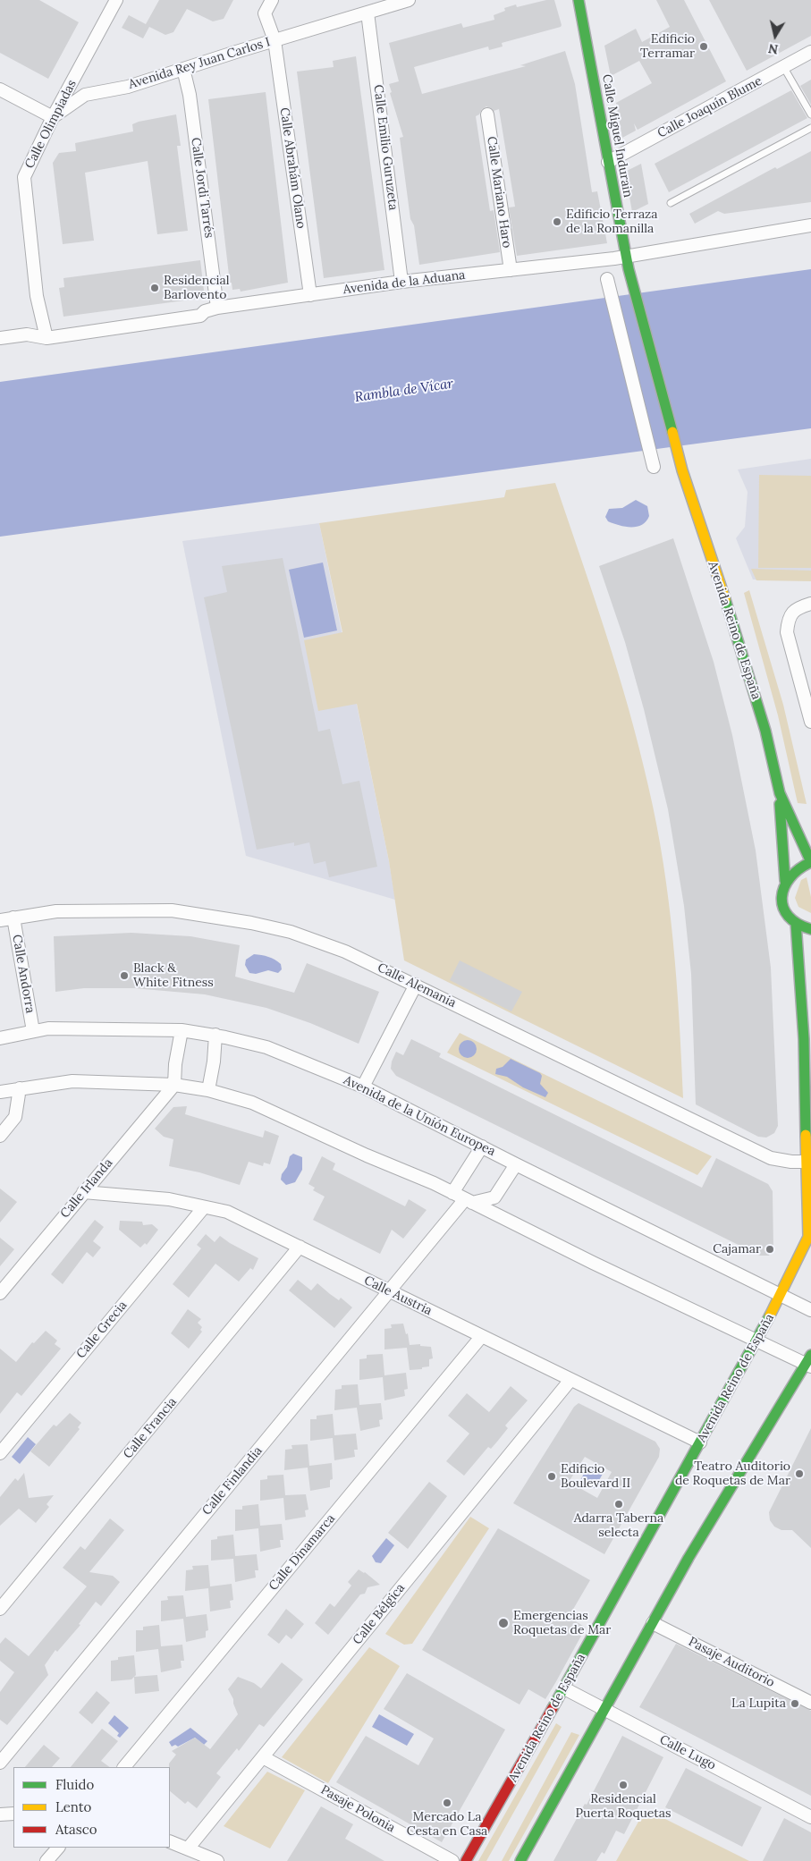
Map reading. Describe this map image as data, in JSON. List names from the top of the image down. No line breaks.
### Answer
{"streets":{"street":["Avenida Rey Juan Carlos I","Calle Joaquín Blume","Calle Olimpiadas","Calle Miguel Indurain","Calle Emilio Guruzeta","Calle Abrahám Olano","Calle Jordi Tarrés","Calle Mariano Haro","Avenida de la Aduana","Avenida Reino de España","Calle Andorra","Calle Alemania","Avenida de la Unión Europea","Calle Irlanda","Calle Austria","Calle Grecia","Calle Francia","Calle Finlandia","Calle Dinamarca","Calle Bélgica","Pasaje Auditorio","Calle Lugo","Pasaje Polonia"]},"crossings":[["Avenida Rey Juan Carlos I","Calle Olimpiadas"],["Avenida Rey Juan Carlos I","Calle Emilio Guruzeta"],["Avenida Rey Juan Carlos I","Calle Abrahám Olano"],["Avenida Rey Juan Carlos I","Calle Jordi Tarrés"],["Calle Joaquín Blume","Calle Miguel Indurain"],["Calle Olimpiadas","Avenida de la Aduana"],["Calle Miguel Indurain","Avenida de la Aduana"],["Calle Miguel Indurain","Avenida Reino de España"],["Calle Emilio Guruzeta","Avenida de la Aduana"],["Calle Abrahám Olano","Avenida de la Aduana"],["Calle Jordi Tarrés","Avenida de la Aduana"],["Calle Mariano Haro","Avenida de la Aduana"],["Avenida Reino de España","Calle Alemania"],["Avenida Reino de España","Avenida de la Unión Europea"],["Avenida Reino de España","Calle Austria"],["Avenida Reino de España","Calle Lugo"],["Calle Andorra","Calle Alemania"],["Calle Andorra","Avenida de la Unión Europea"],["Calle Irlanda","Calle Austria"],["Calle Austria","Calle Grecia"],["Calle Austria","Calle Francia"],["Calle Austria","Calle Finlandia"],["Calle Austria","Calle Dinamarca"],["Calle Austria","Calle Bélgica"],["Calle Bélgica","Pasaje Polonia"]],"water":["Rambla de Vícar"],"places":["Edificio Terramar","Edificio Terraza de la Romanilla","Residencial Barlovento","Black & White Fitness","Cajamar","Teatro Auditorio de Roquetas de Mar","Edificio Boulevard II","Adarra Taberna selecta","Emergencias Roquetas de Mar","La Lupita","Residencial Puerta Roquetas","Mercado La Cesta en Casa"],"legend":["Fluido","Lento","Atasco"],"north":"bottom"}
